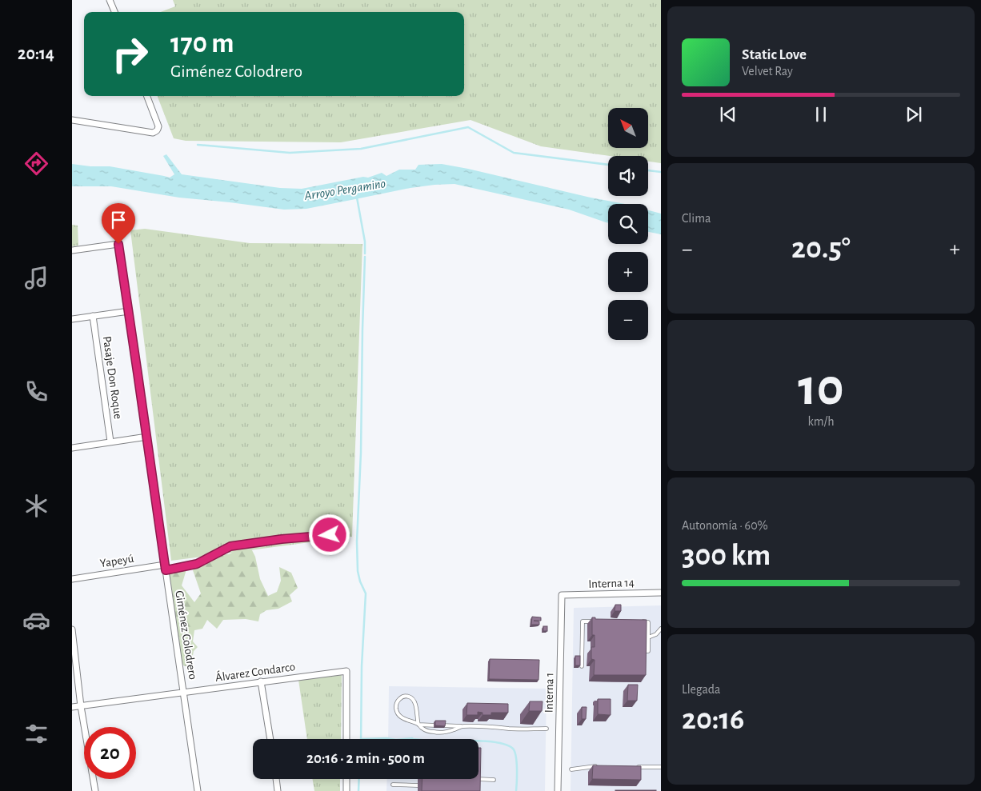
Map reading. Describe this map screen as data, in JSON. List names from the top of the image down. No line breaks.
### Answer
{"streets":{"street":["Pasaje Don Roque","Yapeyú","Interna 14","Giménez Colodrero","Álvarez Condarco","Interna 1"]},"crossings":[["Yapeyú","Giménez Colodrero"],["Interna 14","Interna 1"],["Giménez Colodrero","Álvarez Condarco"]],"water":["Arroyo Pergamino"],"north":"top left","page":{"tabs":"20:14","turn":["170 m","Giménez Colodrero"],"song":["Static Love","Velvet Ray"],"map_buttons":["+","−"],"tile":["Clima",["10","km/h"],["Autonomía · 60%","300 km"],["Llegada","20:16"]],"heat":["−","20.5°","+"],"limit":"20","trip":"20:16 · 2 min · 500 m"}}
